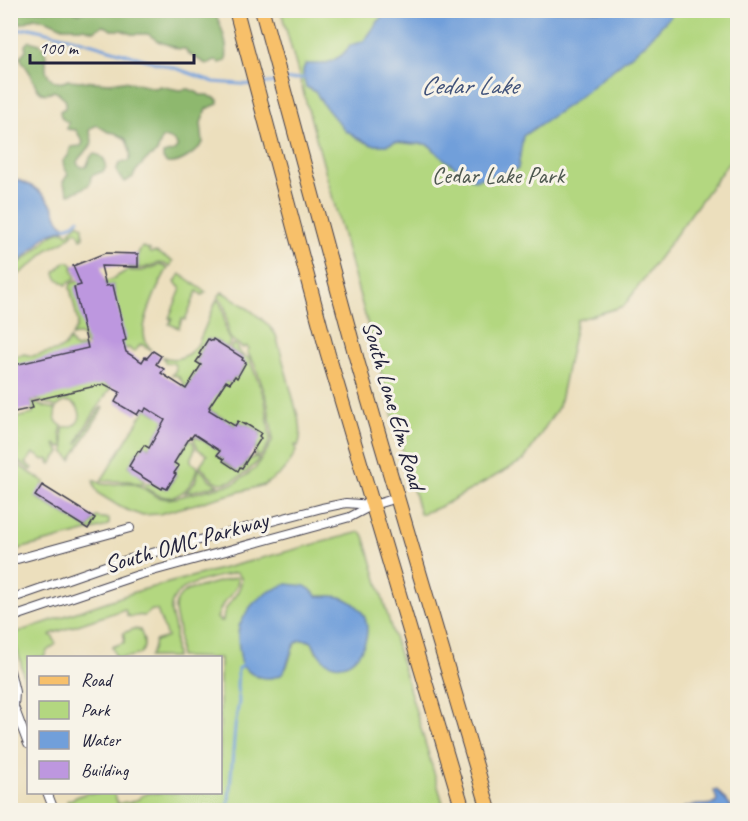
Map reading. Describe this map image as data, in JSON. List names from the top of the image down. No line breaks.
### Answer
{"streets":{"main road":["South Lone Elm Road"],"street":["South OMC Parkway"]},"crossings":[["South Lone Elm Road","South OMC Parkway"]],"water":["Cedar Lake"],"parks":["Cedar Lake Park"],"legend":["Road","Park","Water","Building"],"scale_bar":"100 m"}
